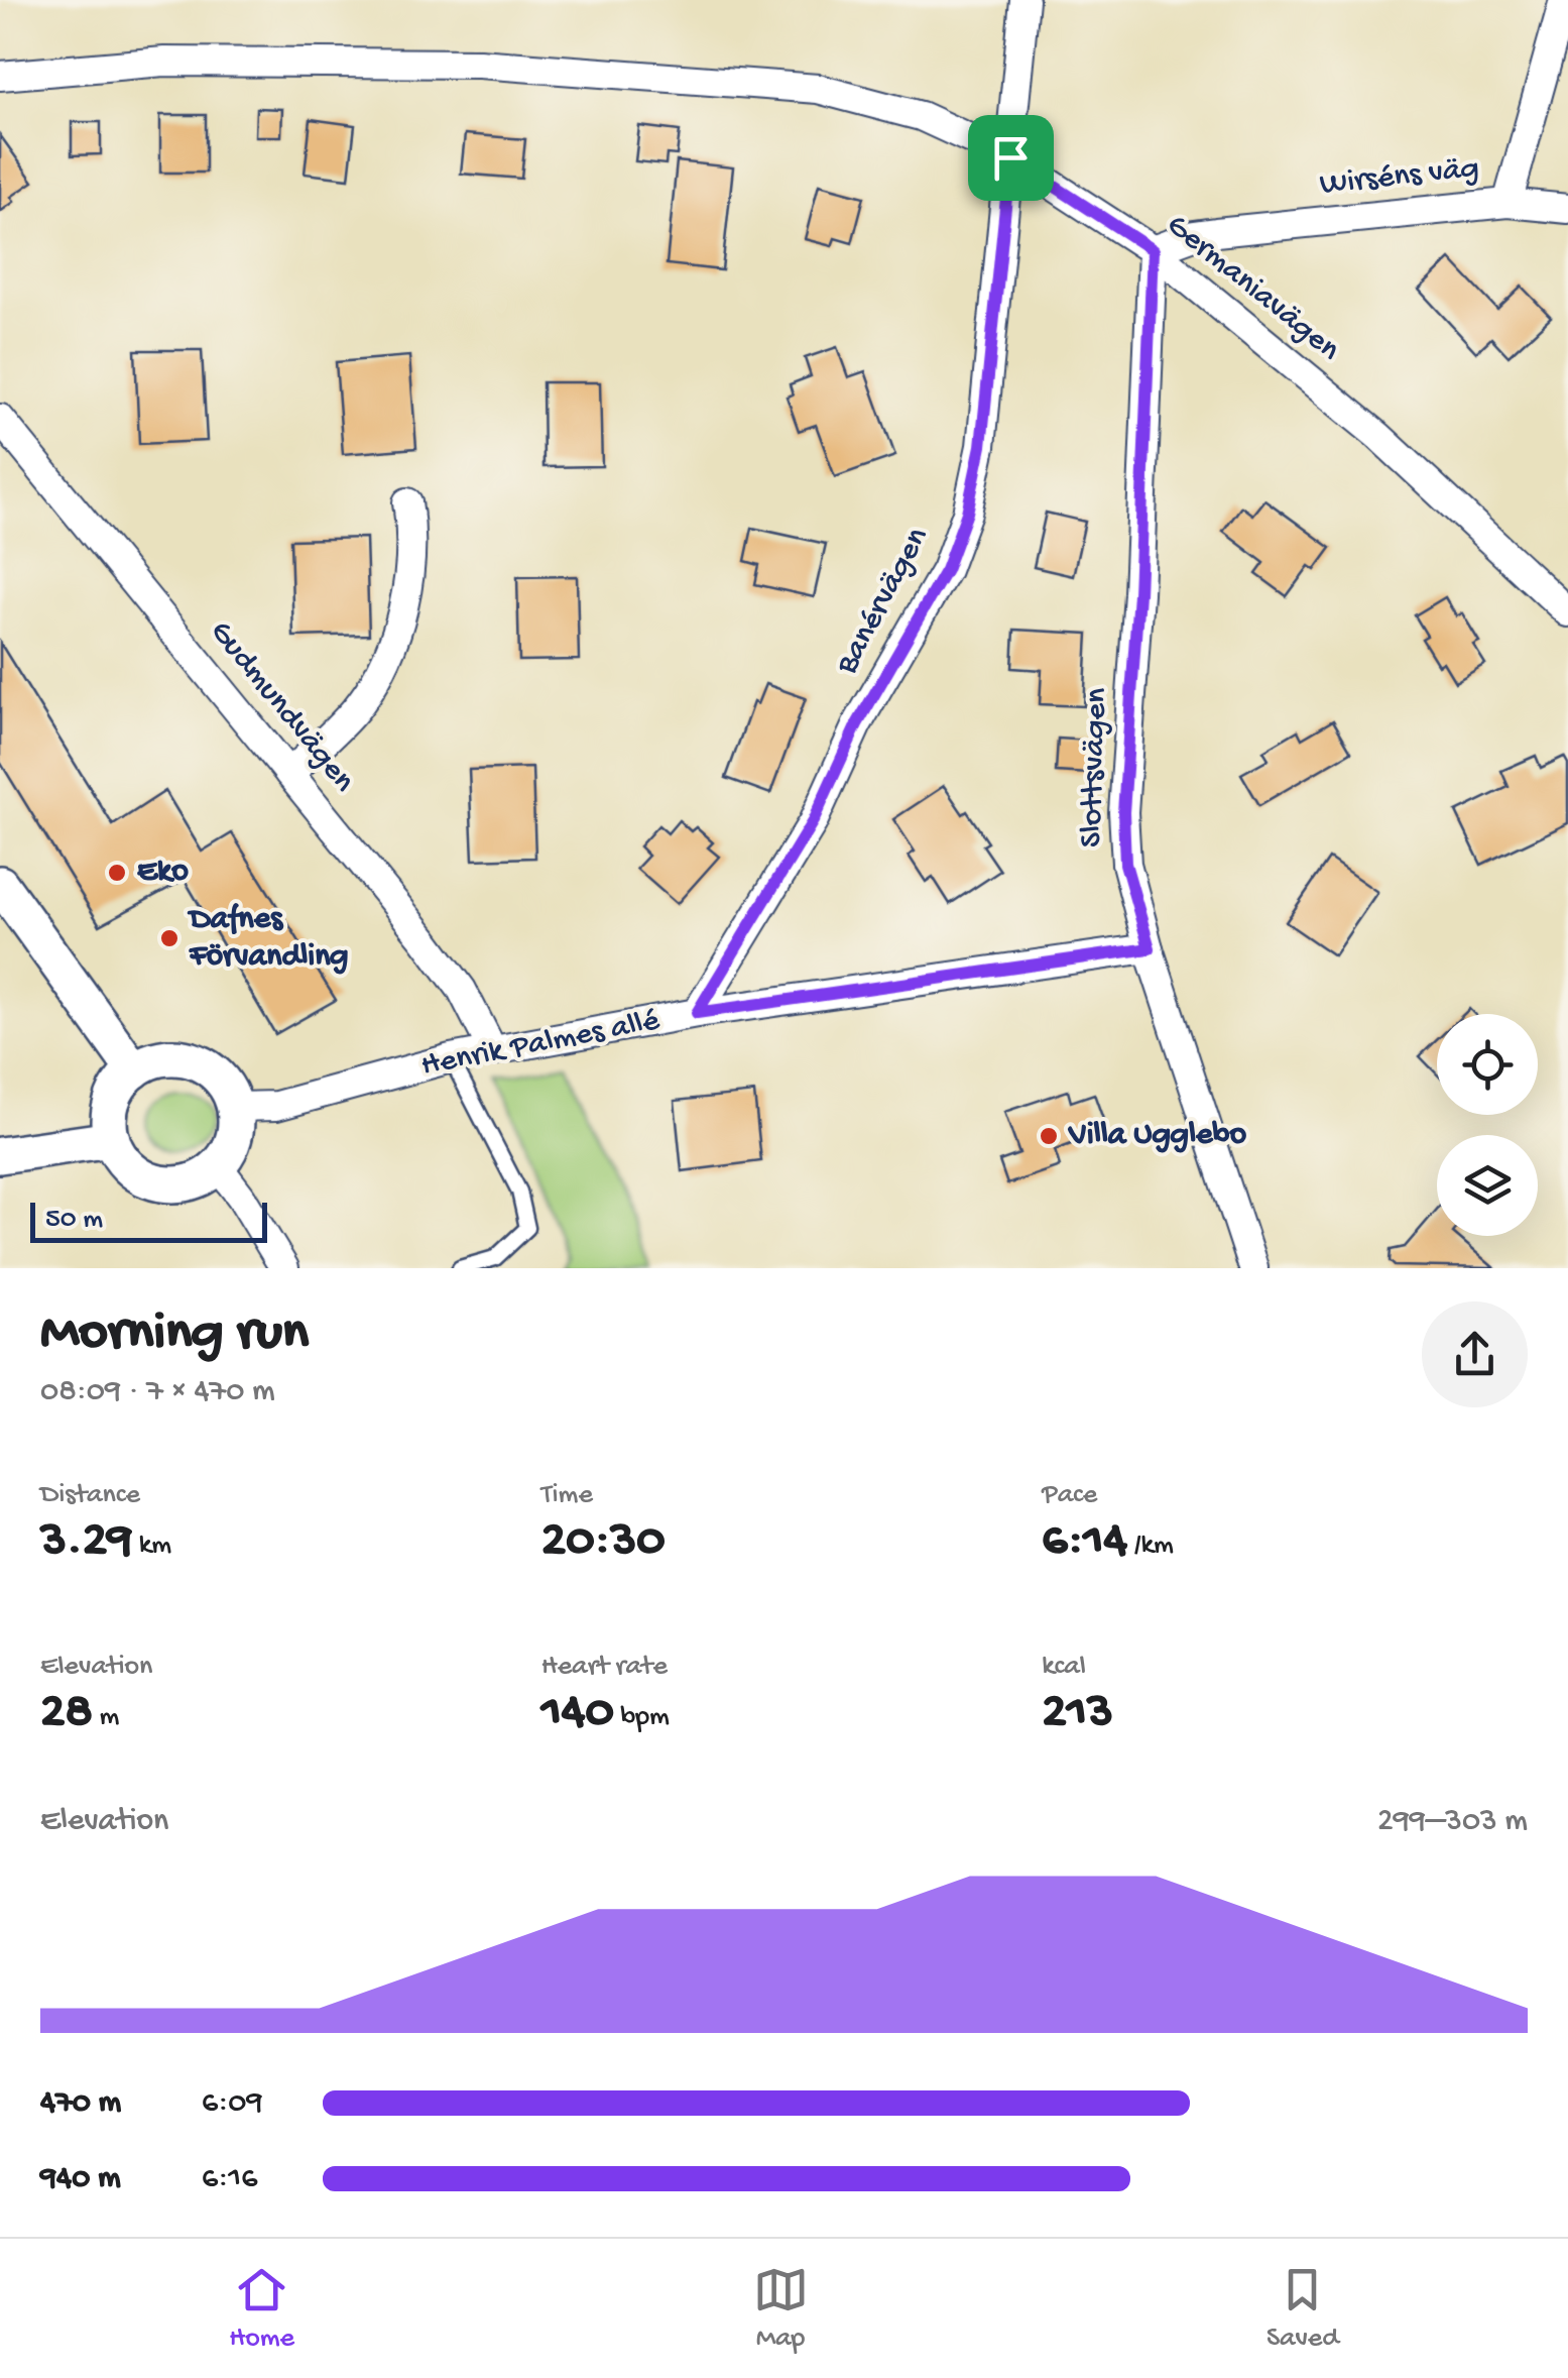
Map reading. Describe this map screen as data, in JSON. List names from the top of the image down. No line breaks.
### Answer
{"streets":{"street":["Wirséns väg","Germaniavägen","Banérvägen","Gudmundvägen","Slottsvägen","Henrik Palmes allé"]},"crossings":[["Wirséns väg","Germaniavägen"],["Wirséns väg","Slottsvägen"],["Germaniavägen","Banérvägen"],["Germaniavägen","Slottsvägen"],["Banérvägen","Henrik Palmes allé"],["Gudmundvägen","Henrik Palmes allé"],["Slottsvägen","Henrik Palmes allé"]],"places":["Eko","Dafnes Förvandling","Villa Ugglebo"],"scale_bar":"50 m","page":{"scale":"50 m","heading":["Morning run","08:09 · 7 × 470 m"],"stats":[["Distance","3.29 km"],["Time","20:30"],["Pace","6:14 /km"],["Elevation","28 m"],["Heart rate","140 bpm"],["kcal","213"]],"chart":["Elevation","299–303 m"],"list":[{"name":"470 m","note":"6:09"},{"name":"940 m","note":"6:16"}],"tabs":["Home","Map","Saved"]}}
